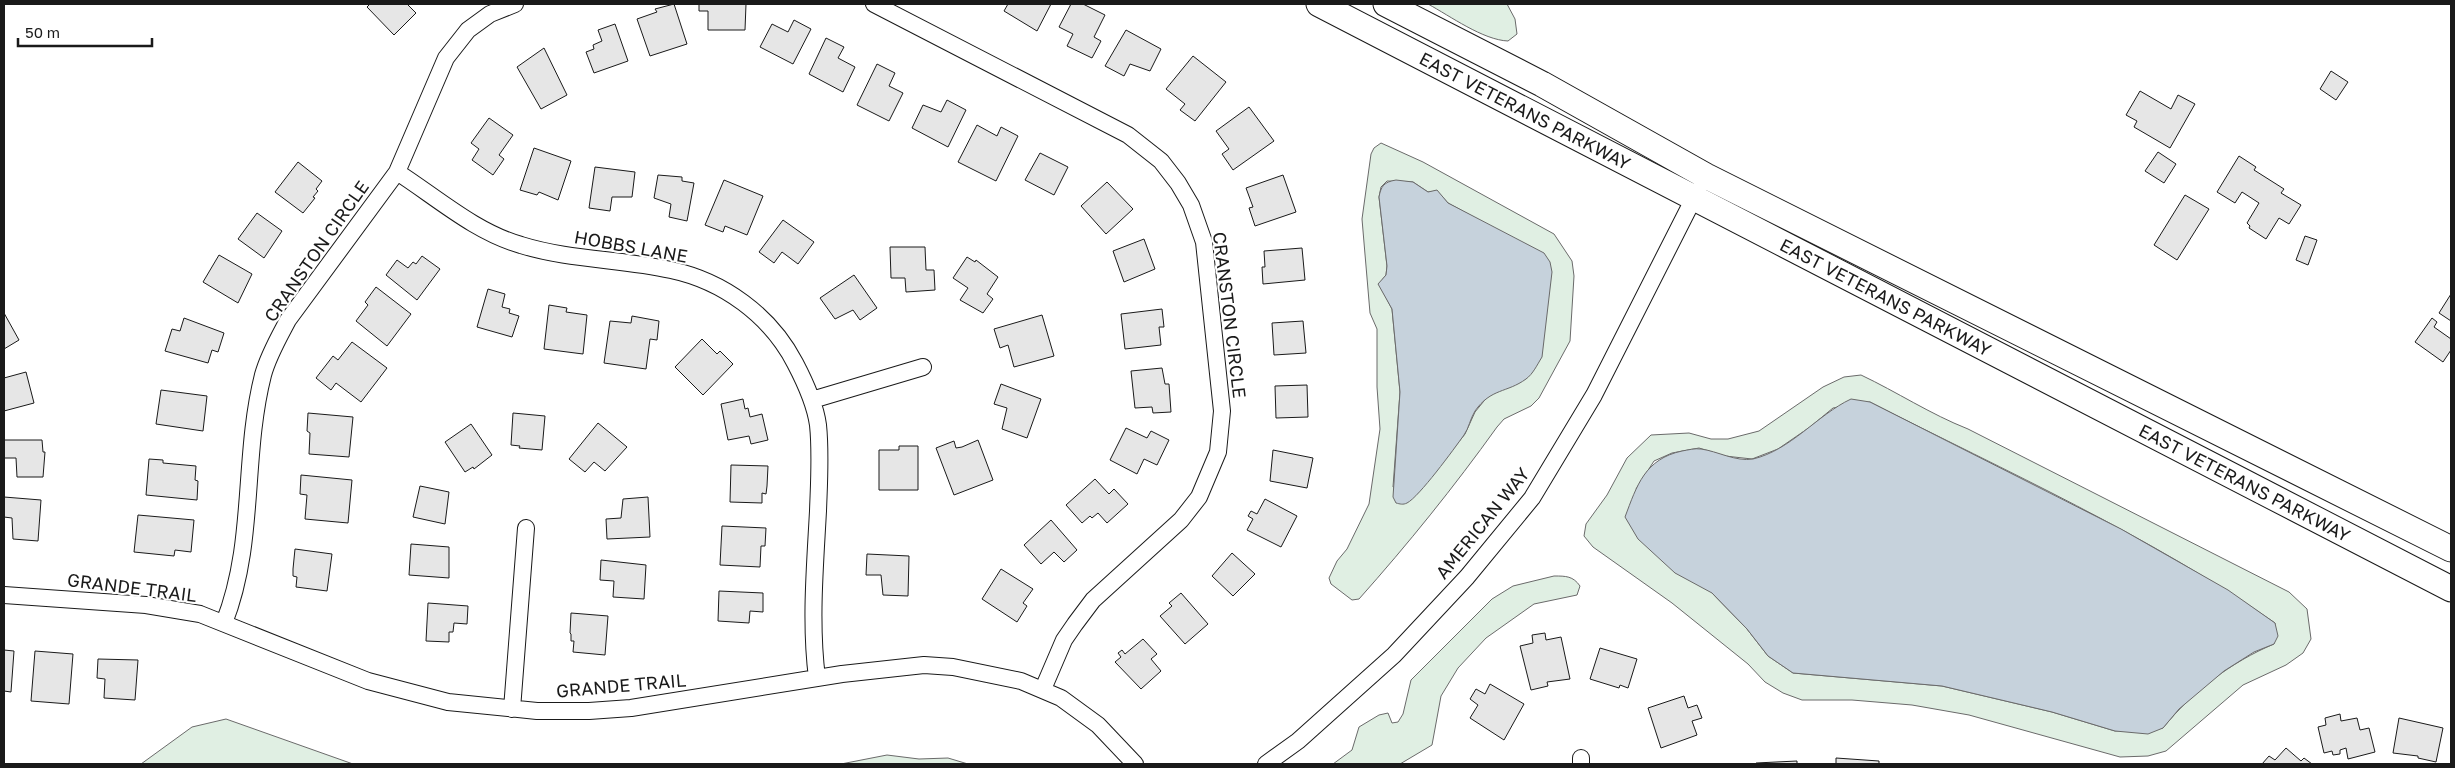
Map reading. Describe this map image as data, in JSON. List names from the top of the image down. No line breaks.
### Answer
{"streets":{"main road":["EAST VETERANS PARKWAY"],"street":["HOBBS LANE","CRANSTON CIRCLE","AMERICAN WAY","GRANDE TRAIL"]},"crossings":[["EAST VETERANS PARKWAY","AMERICAN WAY"],["HOBBS LANE","CRANSTON CIRCLE"],["HOBBS LANE","GRANDE TRAIL"],["CRANSTON CIRCLE","GRANDE TRAIL"]],"scale_bar":"50 m"}
